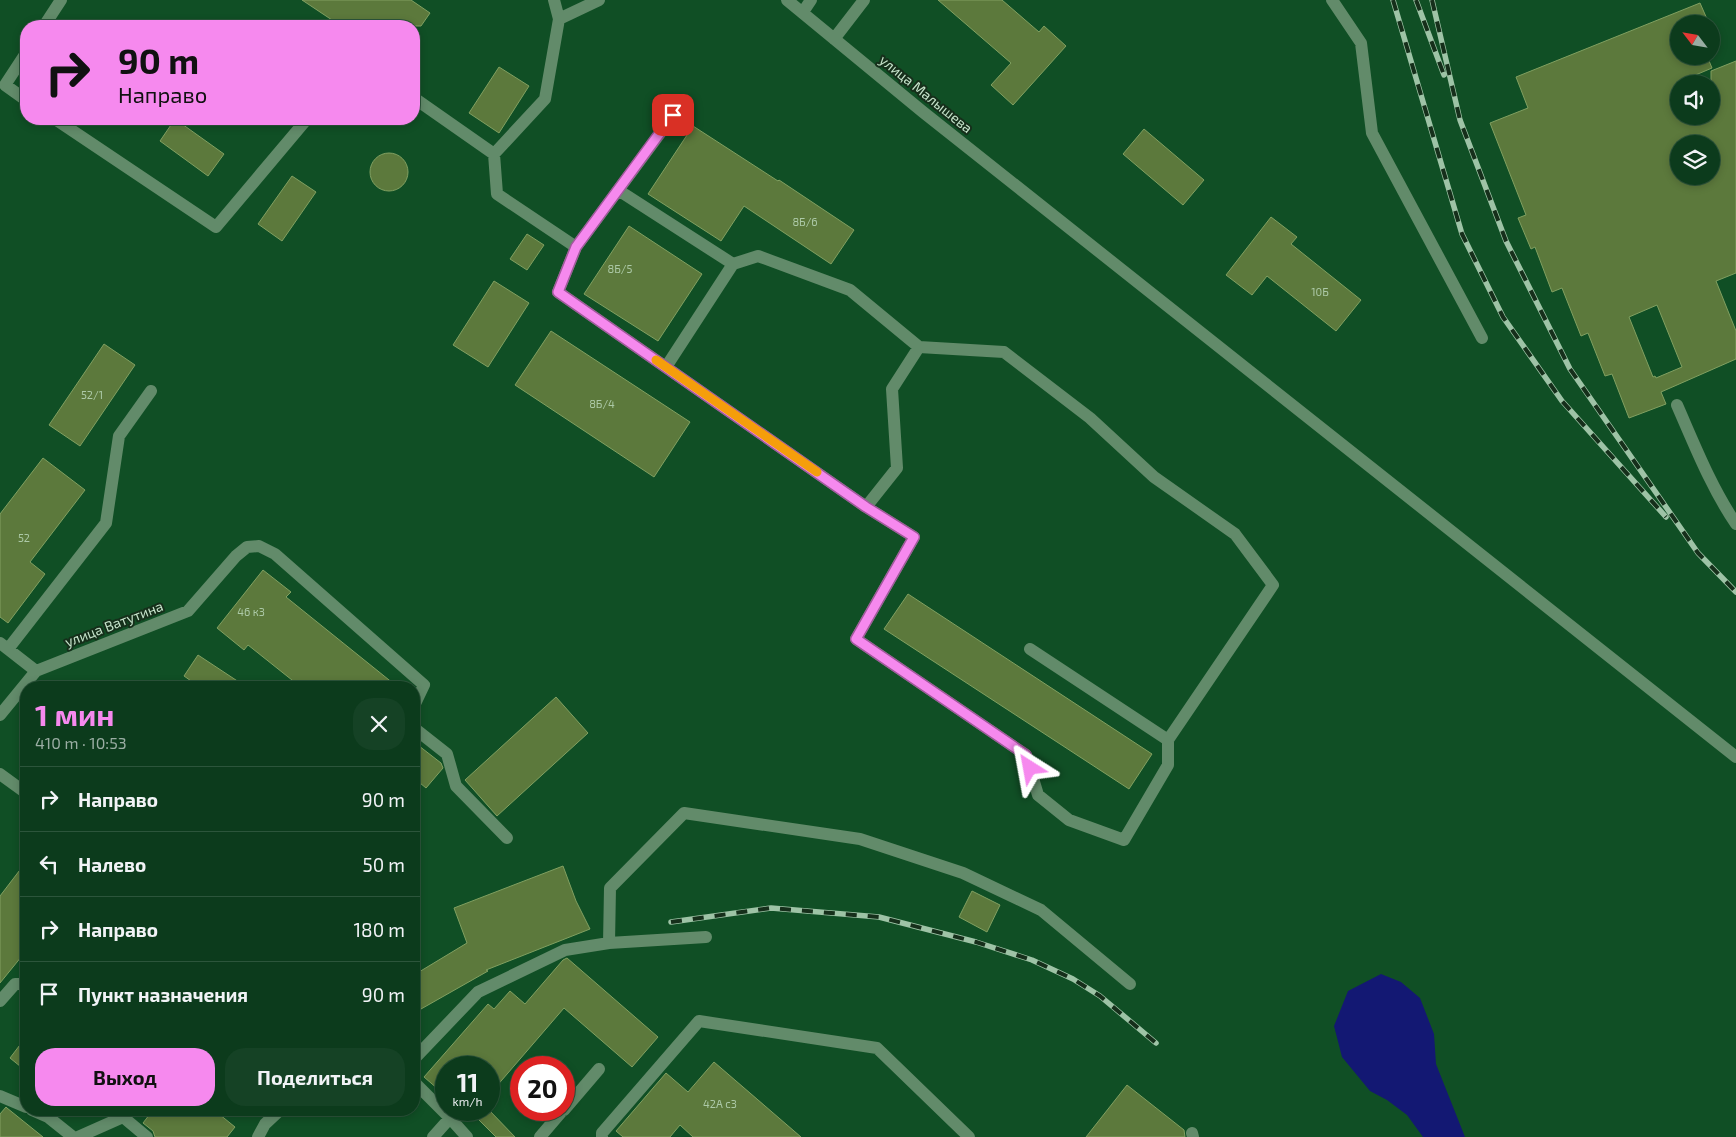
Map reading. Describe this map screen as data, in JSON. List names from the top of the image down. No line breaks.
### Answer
{"streets":{"street":["улица Малышева","улица Ватутина"]},"house_numbers":["8Б/6","8Б/5","10Б","52/1","8Б/4","52","46 к3","42А с3"],"north":"top left","page":{"turn":["90 m","Направо"],"heading":["1 мин","410 m · 10:53"],"list":[{"name":"Направо","value":"90 m"},{"name":"Налево","value":"50 m"},{"name":"Направо","value":"180 m"},{"name":"Пункт назначения","value":"90 m"}],"buttons":["Выход","Поделиться"],"speed":"11 km/h","limit":"20"}}
